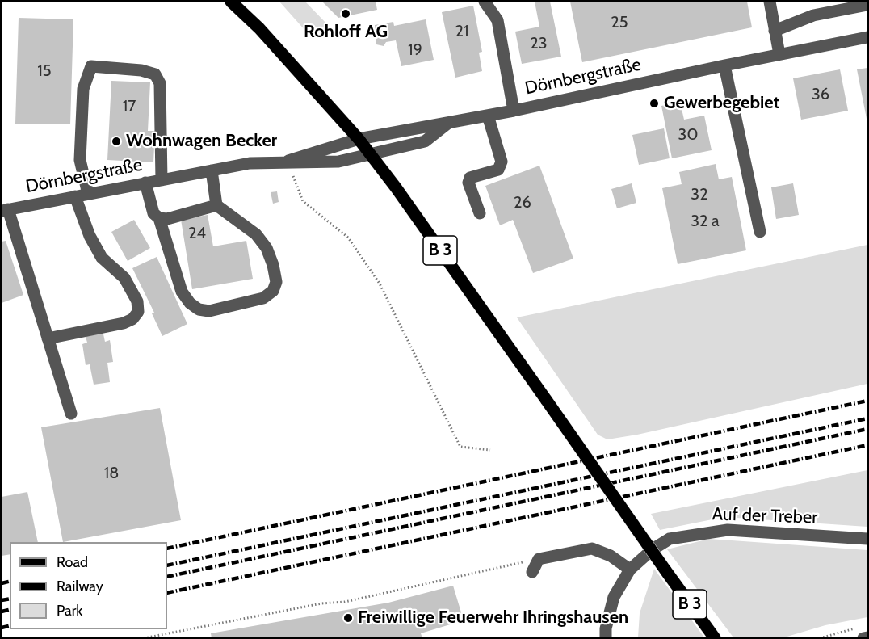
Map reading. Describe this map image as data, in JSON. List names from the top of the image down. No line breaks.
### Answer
{"streets":{"main road":["B 3"],"street":["Dörnbergstraße","Auf der Treber"]},"crossings":[["Dörnbergstraße","B 3"]],"places":["Rohloff AG","Gewerbegebiet","Wohnwagen Becker","Freiwillige Feuerwehr Ihringshausen"],"house_numbers":["25","21","23","19","15","36","17","30","32","26","32 a","24","18"],"legend":["Road","Railway","Park"]}
